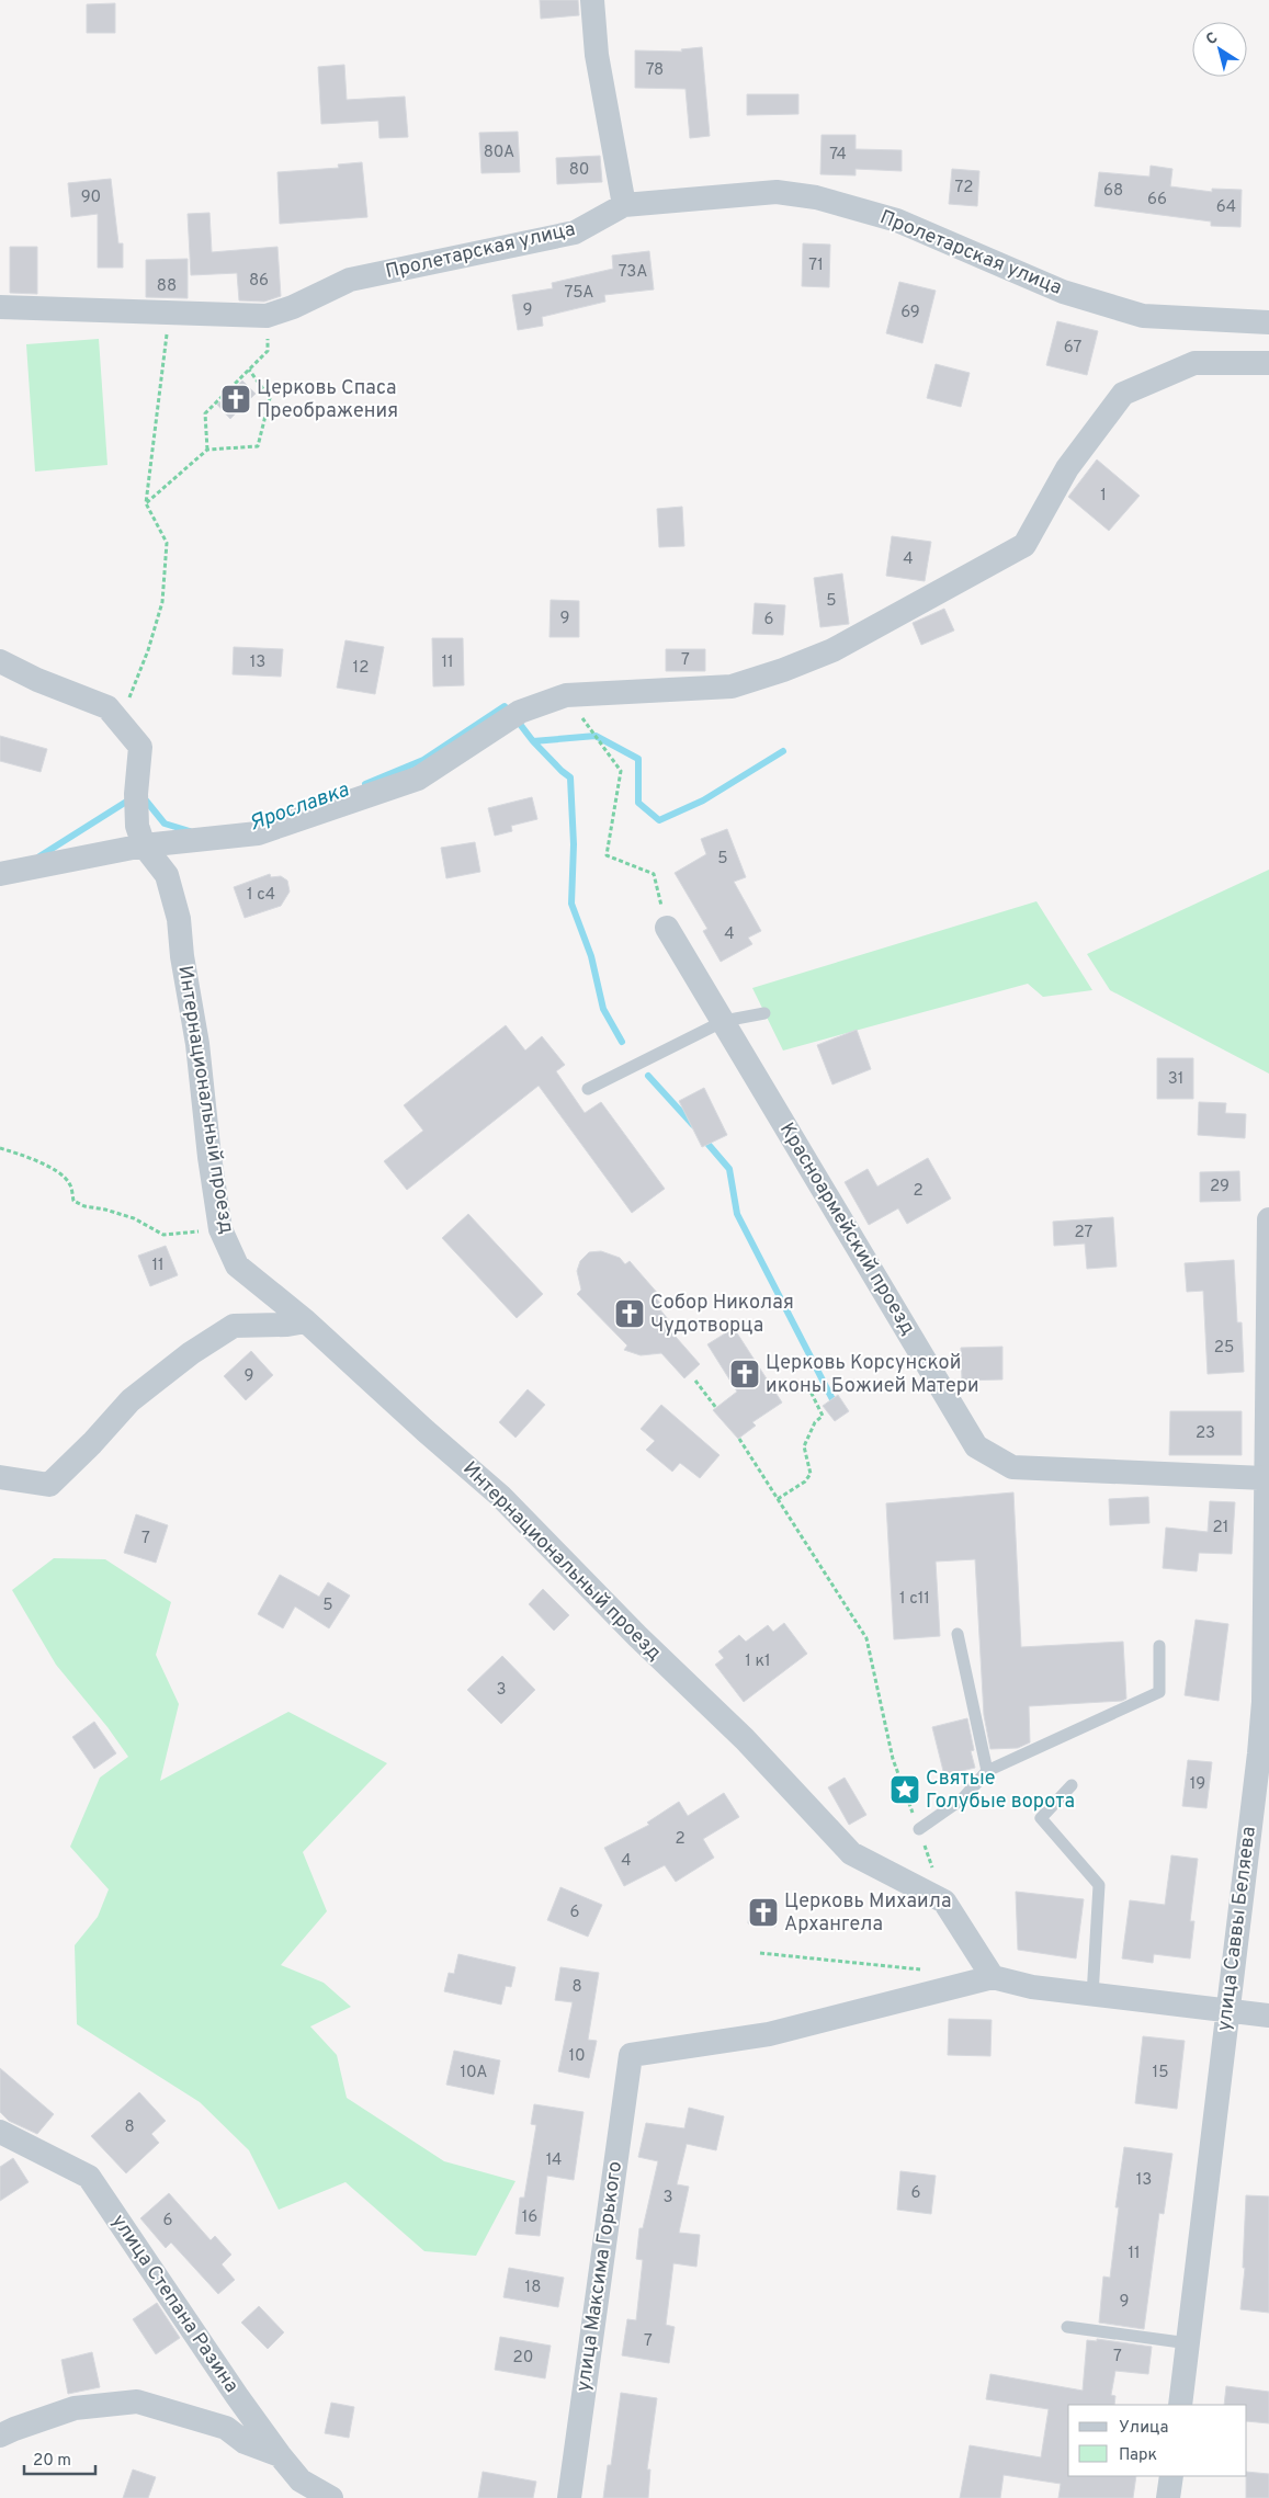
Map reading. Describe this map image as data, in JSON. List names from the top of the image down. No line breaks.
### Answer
{"streets":{"street":["Пролетарская улица","Интернациональный проезд","Красноармейский проезд","улица Саввы Беляева","улица Максима Горького","улица Степана Разина"]},"crossings":[["Красноармейский проезд","улица Саввы Беляева"]],"water":["Ярославка"],"places":{"church":["Церковь Спаса Преображения","Собор Николая Чудотворца","Церковь Корсунской иконы Божией Матери","Церковь Михаила Архангела"],"place":["Святые Голубые ворота"]},"house_numbers":["78","80А","74","80","72","68","90","66","64","71","73А","86","88","75А","9","69","67","1","4","5","9","6","7","13","11","12","5","1 с4","4","31","29","2","27","11","25","9","23","21","7","1 с11","5","1 к1","3","19","2","4","6","8","10","10А","15","8","14","13","6","3","16","6","11","18","9","7","7","20"],"legend":["Улица","Парк"],"scale_bar":"20 m","north":"top left"}
